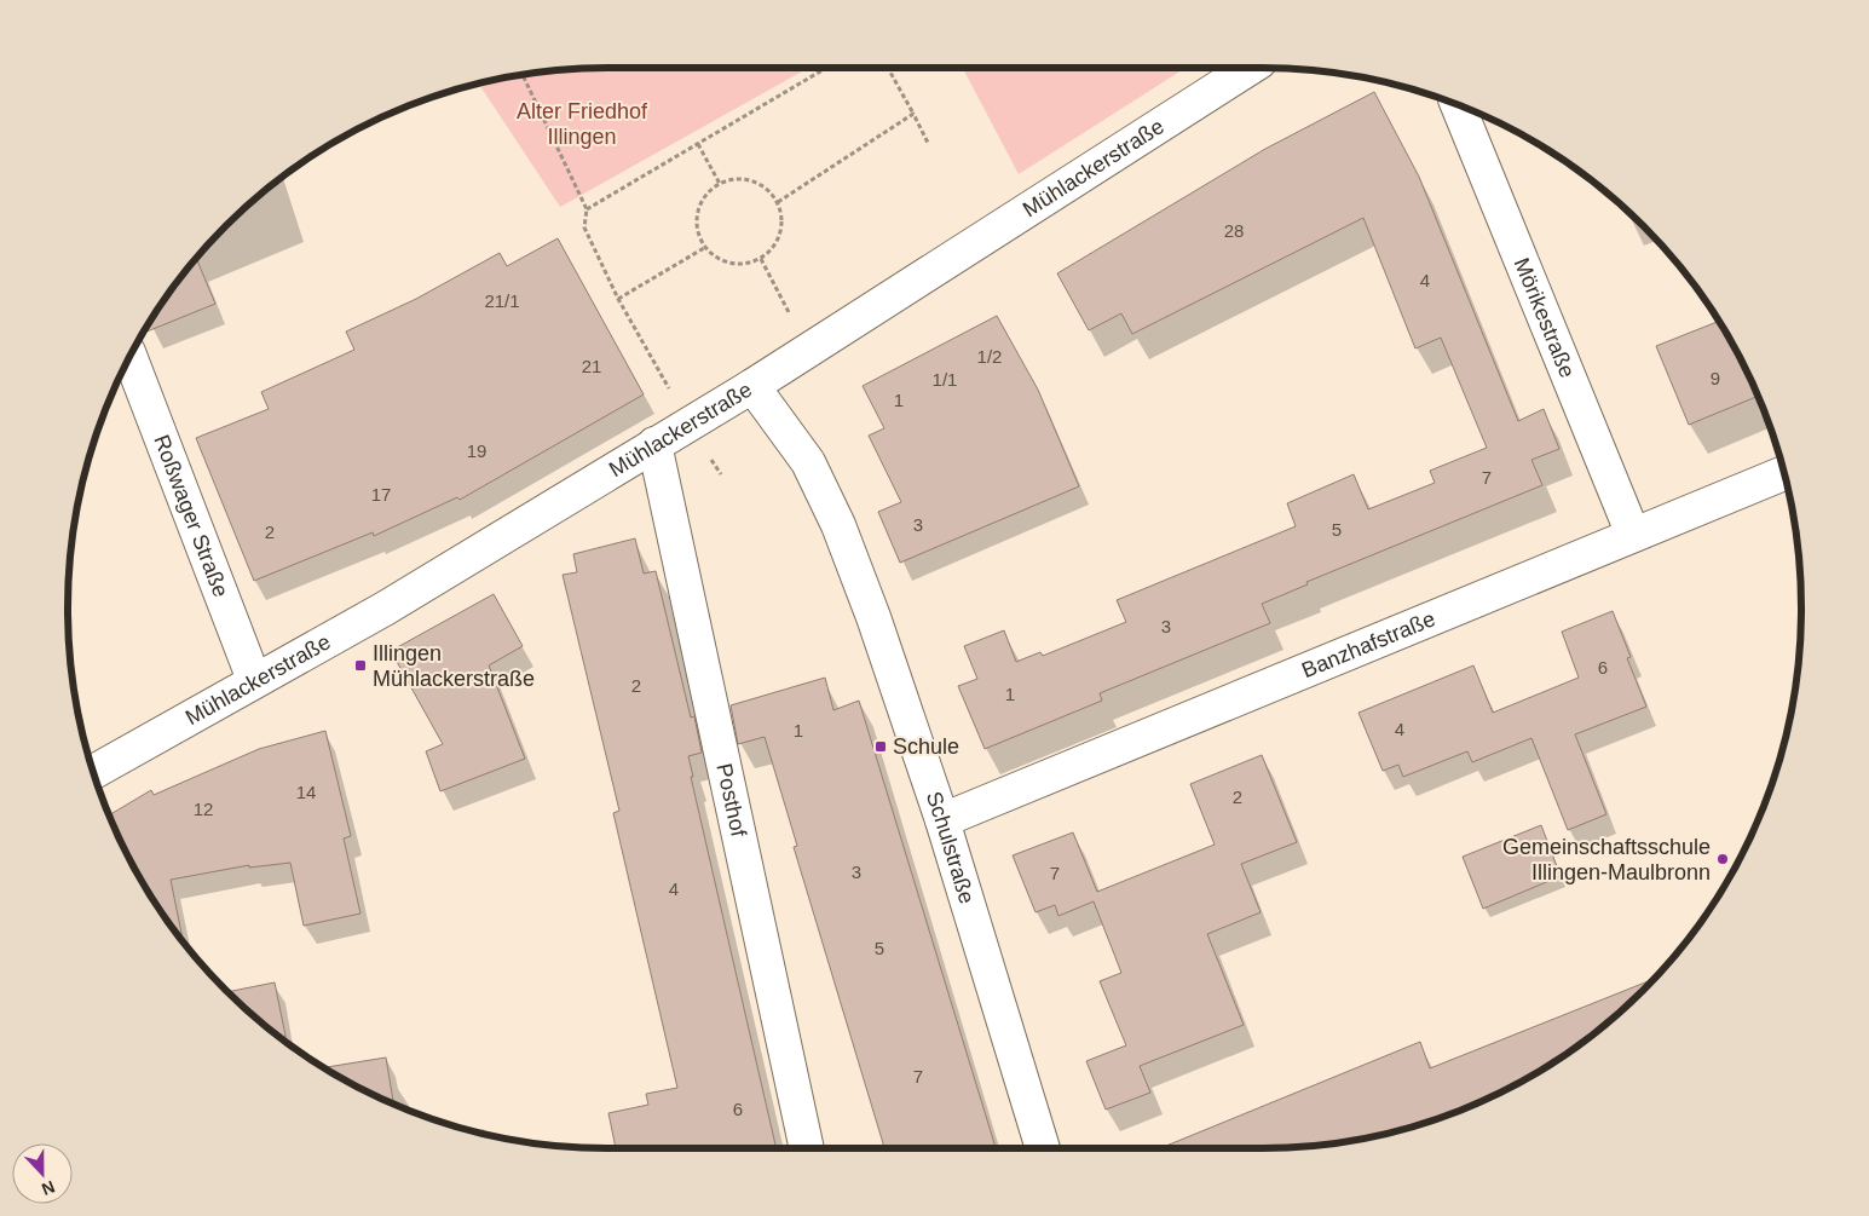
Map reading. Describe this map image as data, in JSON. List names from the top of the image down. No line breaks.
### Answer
{"streets":{"street":["Mühlackerstraße","Mörikestraße","Roßwager Straße","Banzhafstraße","Posthof","Schulstraße"]},"crossings":[["Mühlackerstraße","Roßwager Straße"],["Mühlackerstraße","Posthof"],["Mühlackerstraße","Schulstraße"],["Mörikestraße","Banzhafstraße"],["Banzhafstraße","Schulstraße"]],"parks":["Alter Friedhof Illingen"],"places":{"transit":["Illingen Mühlackerstraße","Schule"],"other":["Gemeinschaftsschule Illingen-Maulbronn"]},"house_numbers":["28","4","21/1","1/2","21","9","1/1","1","19","7","17","3","5","2","3","6","2","1","4","1","14","2","12","3","7","4","5","7","6"],"north":"bottom"}
